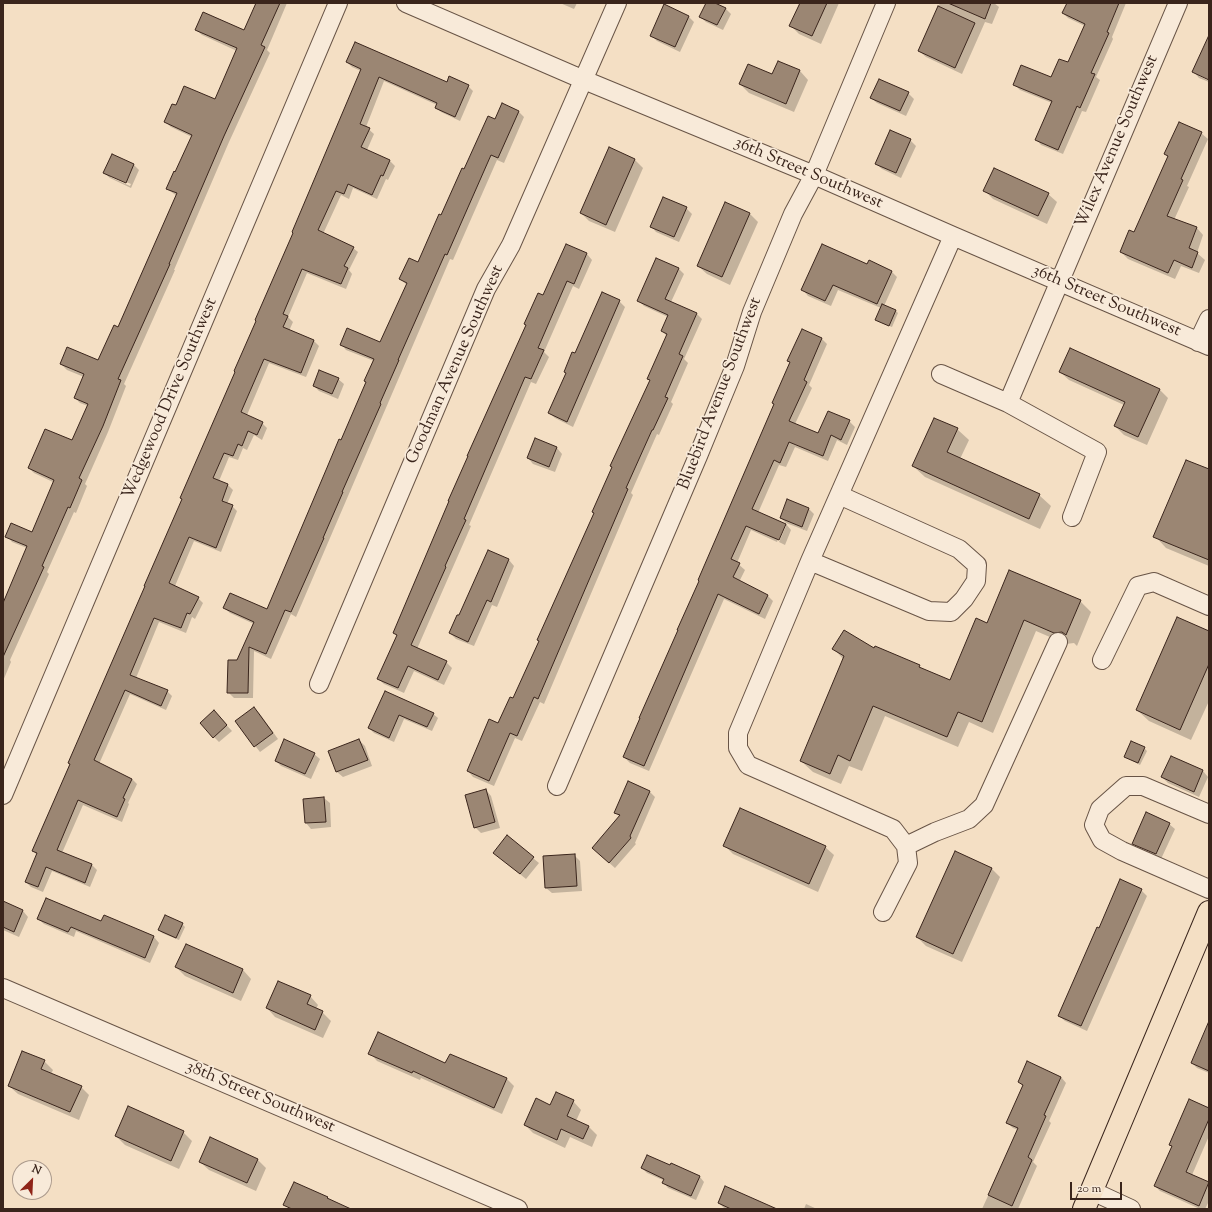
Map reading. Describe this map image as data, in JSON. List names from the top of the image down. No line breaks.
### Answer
{"streets":{"street":["Wilex Avenue Southwest","36th Street Southwest","Goodman Avenue Southwest","Bluebird Avenue Southwest","Wedgewood Drive Southwest","38th Street Southwest"]},"crossings":[["Wilex Avenue Southwest","36th Street Southwest"],["36th Street Southwest","Goodman Avenue Southwest"],["36th Street Southwest","Bluebird Avenue Southwest"]],"scale_bar":"20 m","north":"top right"}
